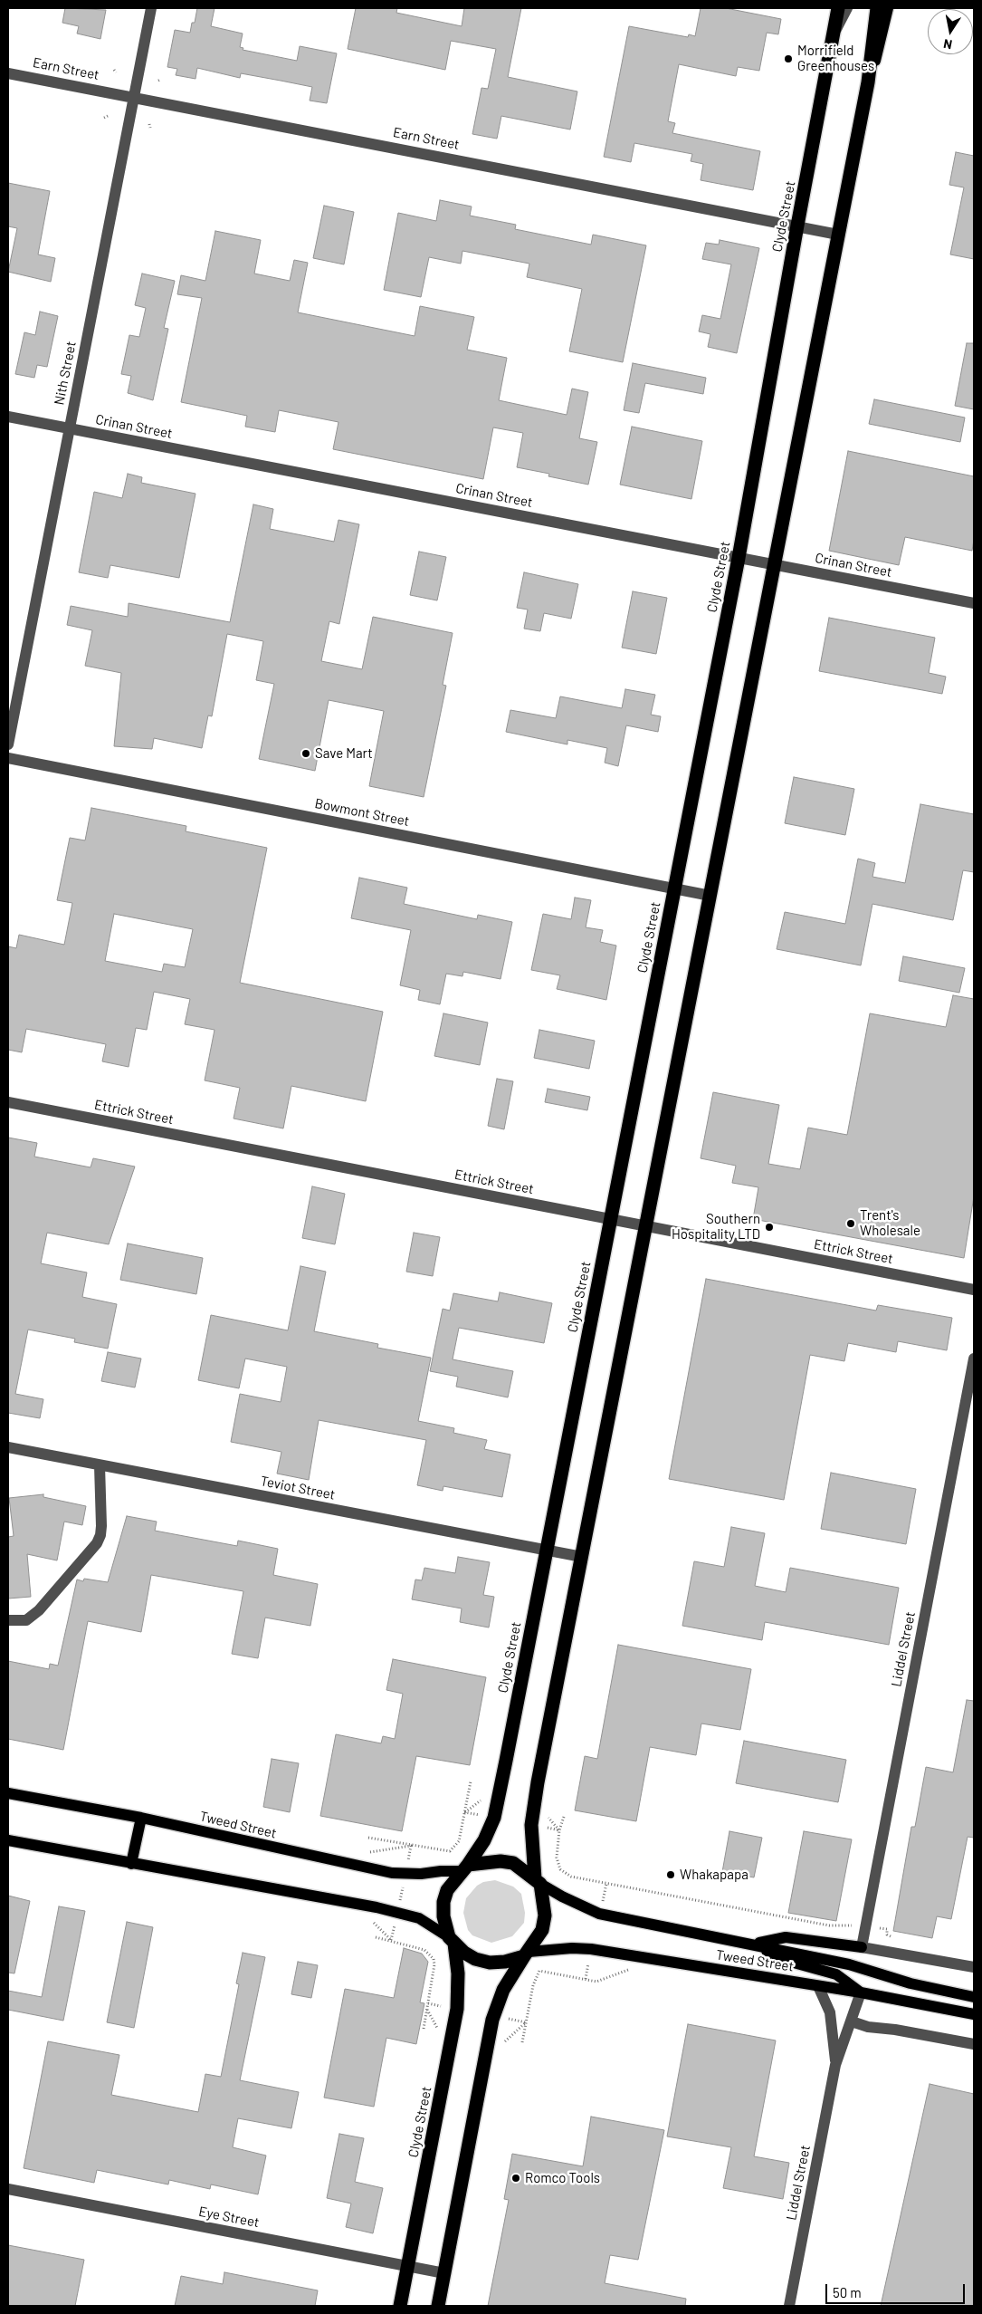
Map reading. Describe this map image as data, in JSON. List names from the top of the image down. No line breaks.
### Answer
{"streets":{"highway":["Clyde Street"],"main road":["Tweed Street"],"street":["Earn Street","Nith Street","Crinan Street","Bowmont Street","Ettrick Street","Teviot Street","Liddel Street","Eye Street"]},"crossings":[["Earn Street","Clyde Street"],["Earn Street","Nith Street"],["Clyde Street","Crinan Street"],["Clyde Street","Bowmont Street"],["Clyde Street","Ettrick Street"],["Clyde Street","Teviot Street"],["Clyde Street","Tweed Street"],["Clyde Street","Eye Street"],["Nith Street","Crinan Street"],["Liddel Street","Tweed Street"]],"places":["Morrifield Greenhouses","Save Mart","Trent's Wholesale","Southern Hospitality LTD","Whakapapa","Romco Tools"],"scale_bar":"50 m","north":"bottom"}
